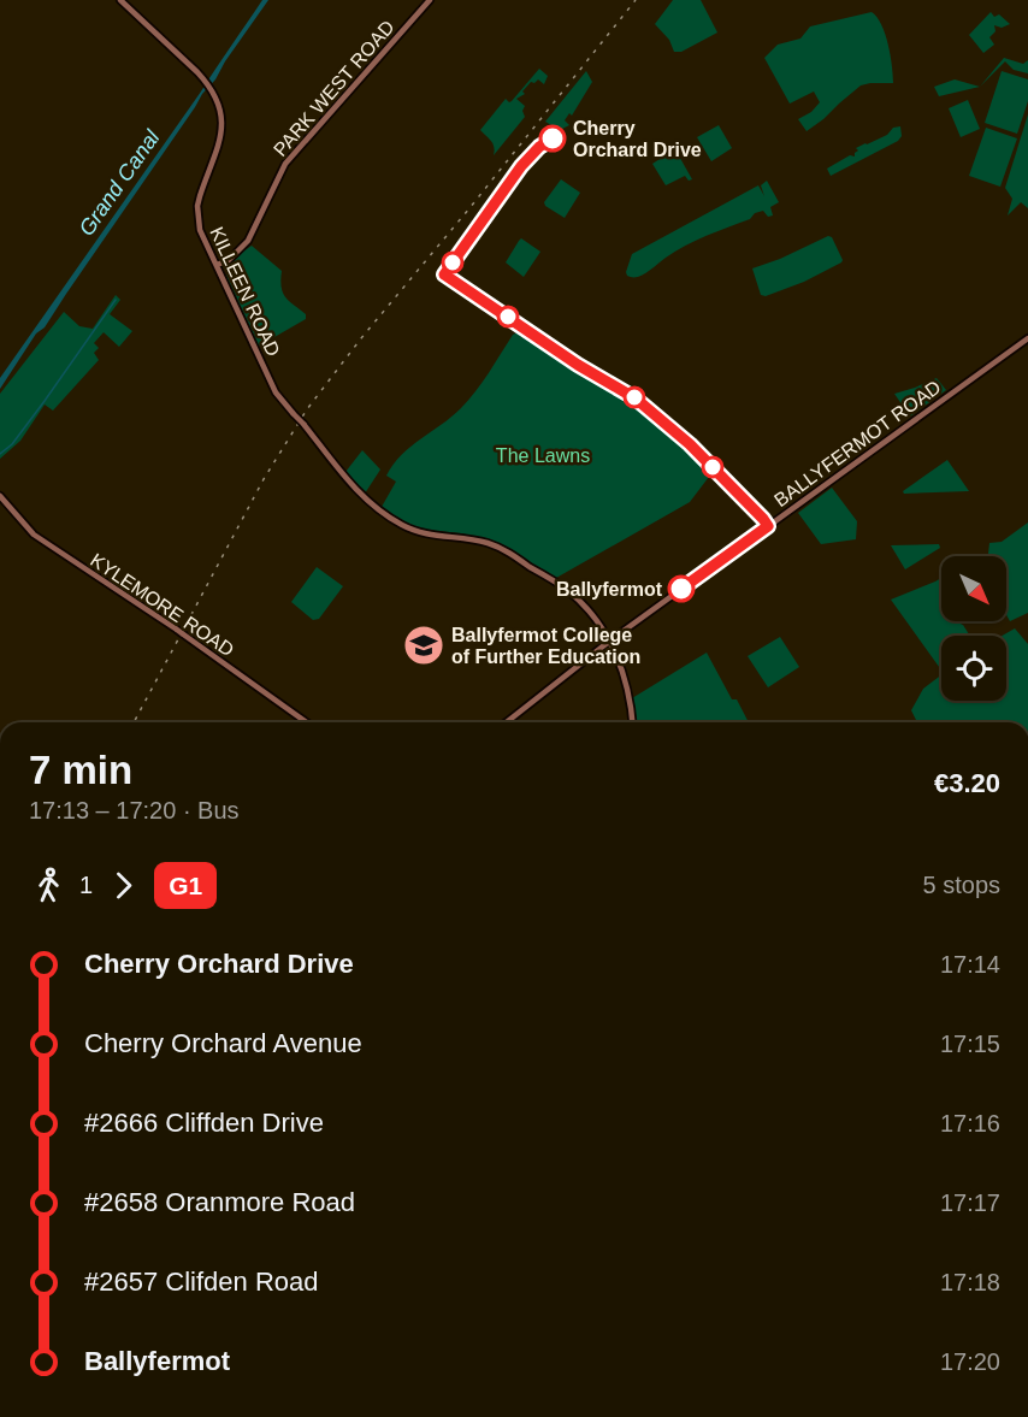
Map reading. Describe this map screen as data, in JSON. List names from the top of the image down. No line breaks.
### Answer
{"streets":{"street":["PARK WEST ROAD","KILLEEN ROAD","BALLYFERMOT ROAD","KYLEMORE ROAD"]},"crossings":[["PARK WEST ROAD","KILLEEN ROAD"],["KILLEEN ROAD","BALLYFERMOT ROAD"]],"water":["Grand Canal"],"parks":["The Lawns"],"places":{"other":["Cherry Orchard Drive","Ballyfermot"],"school or university":["Ballyfermot College of Further Education"]},"lines":["bus line G1"],"north":"bottom right","page":{"heading":["7 min","17:13 – 17:20 · Bus","€3.20"],"legs":["1","G1","5 stops"],"list":[{"name":"Cherry Orchard Drive","value":"17:14"},{"name":"Cherry Orchard Avenue","value":"17:15"},{"name":"#2666 Cliffden Drive","value":"17:16"},{"name":"#2658 Oranmore Road","value":"17:17"},{"name":"#2657 Clifden Road","value":"17:18"},{"name":"Ballyfermot","value":"17:20"}]}}
